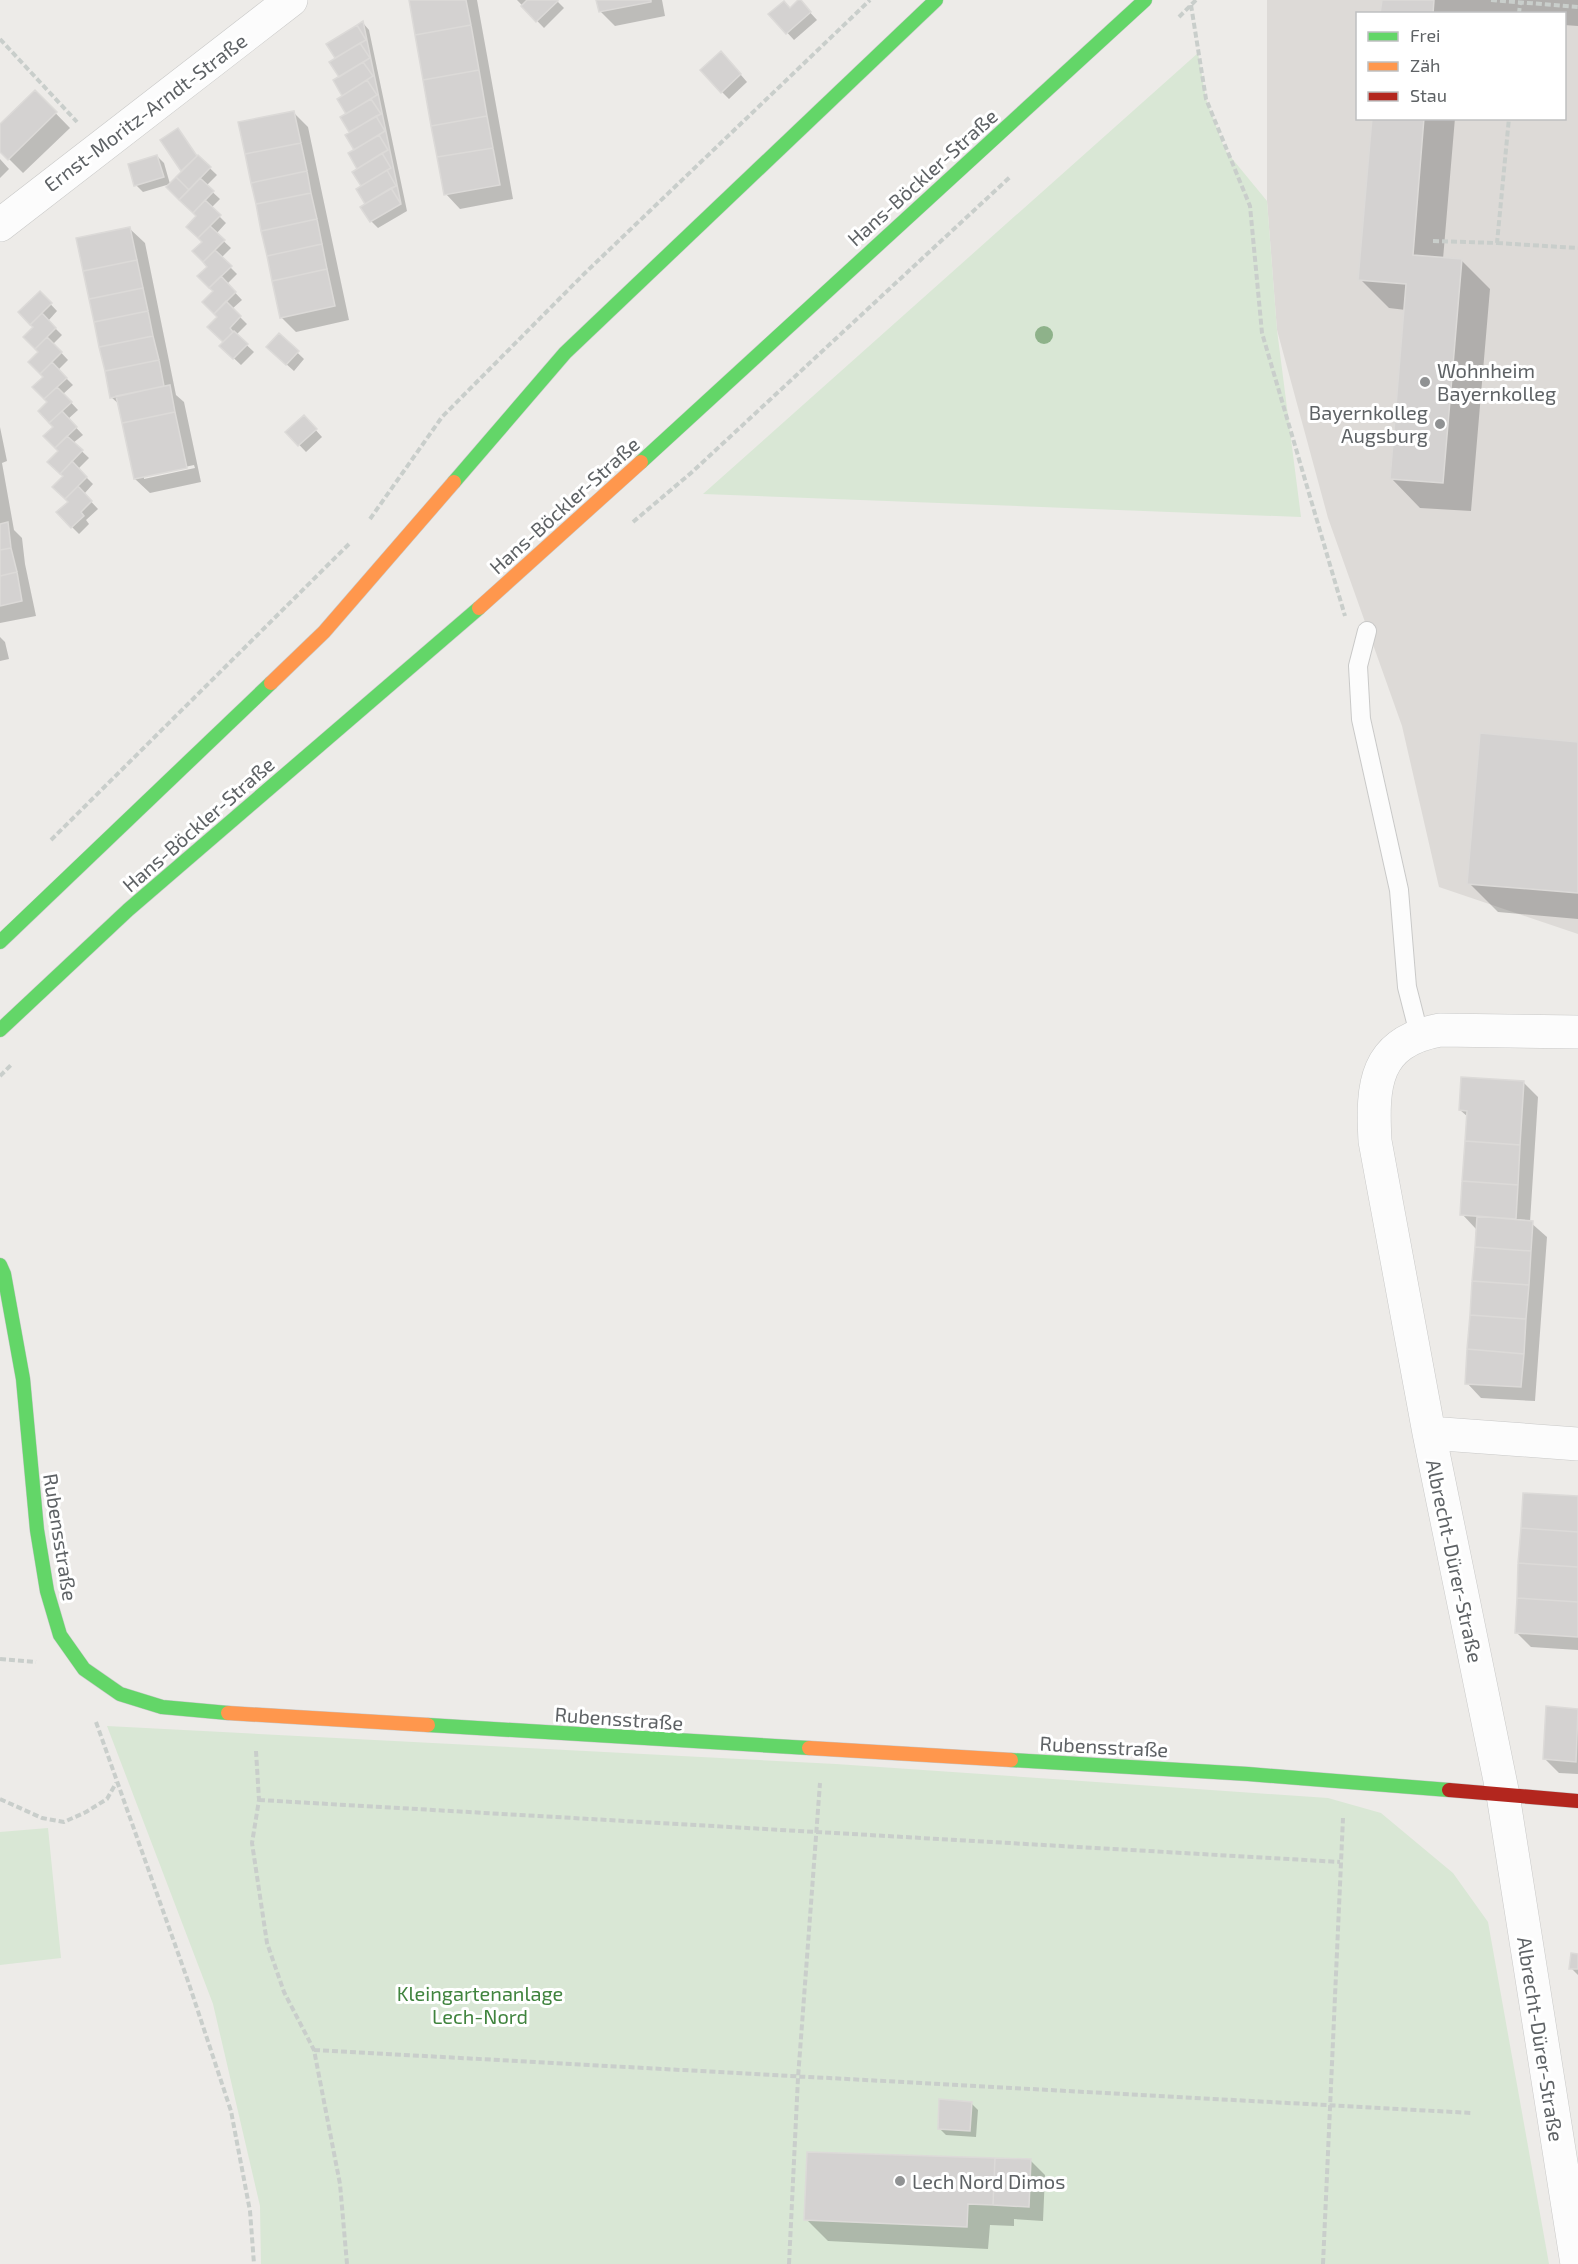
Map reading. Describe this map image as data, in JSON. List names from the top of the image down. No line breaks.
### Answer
{"streets":{"main road":["Hans-Böckler-Straße","Rubensstraße"],"street":["Ernst-Moritz-Arndt-Straße","Albrecht-Dürer-Straße"]},"crossings":[["Rubensstraße","Albrecht-Dürer-Straße"]],"parks":["Kleingartenanlage Lech-Nord"],"places":["Wohnheim Bayernkolleg","Bayernkolleg Augsburg","Lech Nord Dimos"],"legend":["Frei","Zäh","Stau"]}
